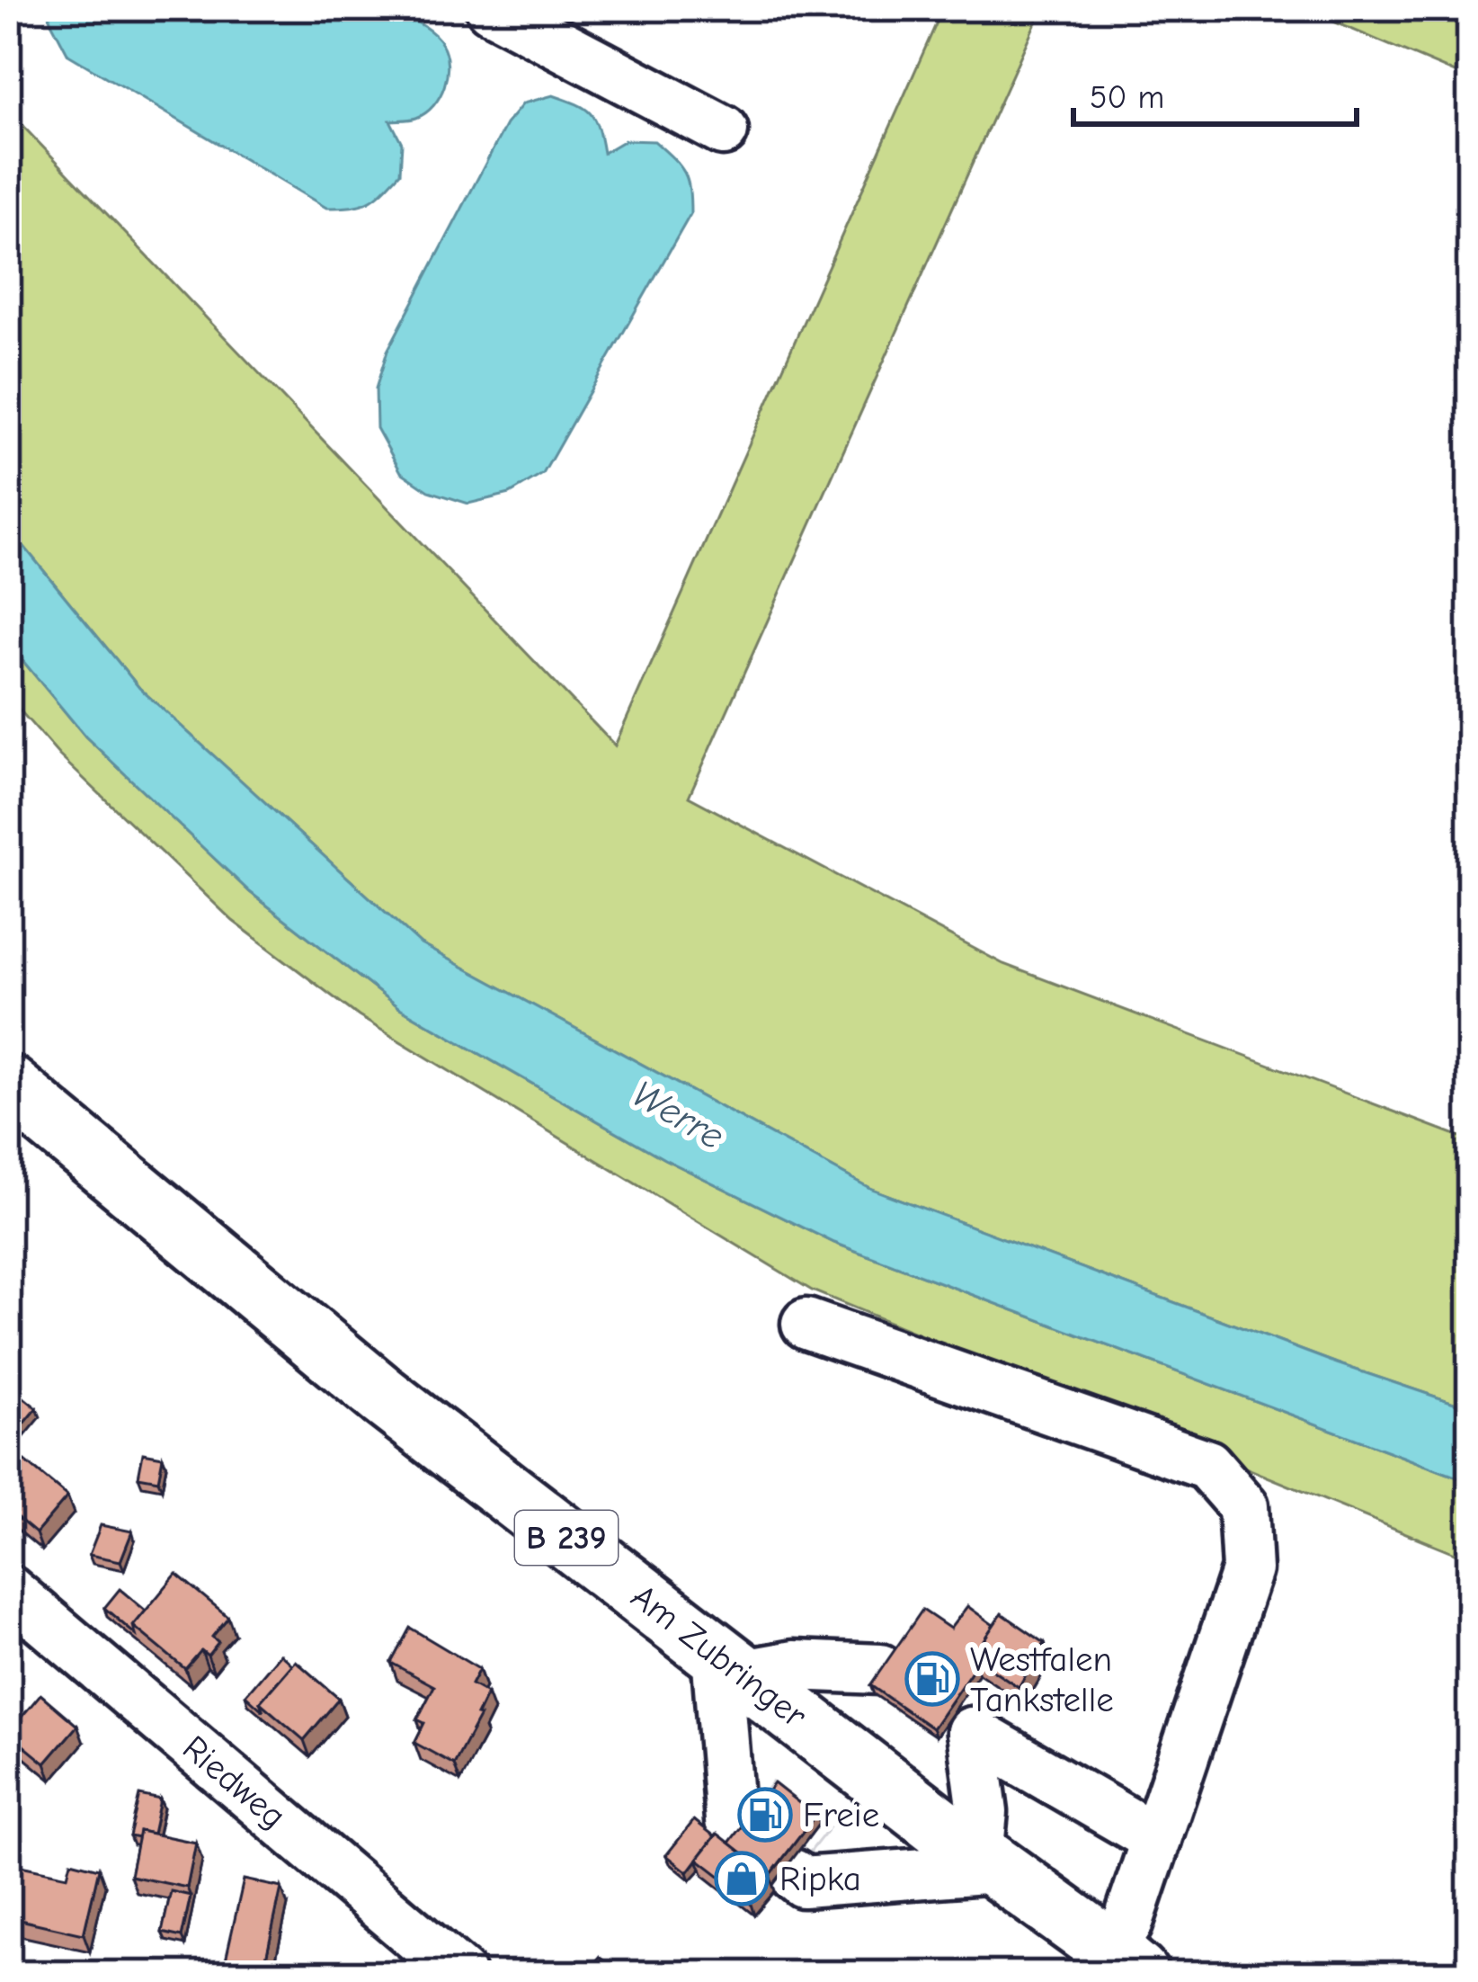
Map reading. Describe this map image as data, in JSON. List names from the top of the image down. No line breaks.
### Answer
{"streets":{"main road":["B 239","Am Zubringer"],"street":["Riedweg"]},"water":["Werre"],"places":{"fuel station":["Westfalen Tankstelle","Freie"],"shop":["Ripka"]},"scale_bar":"50 m"}
